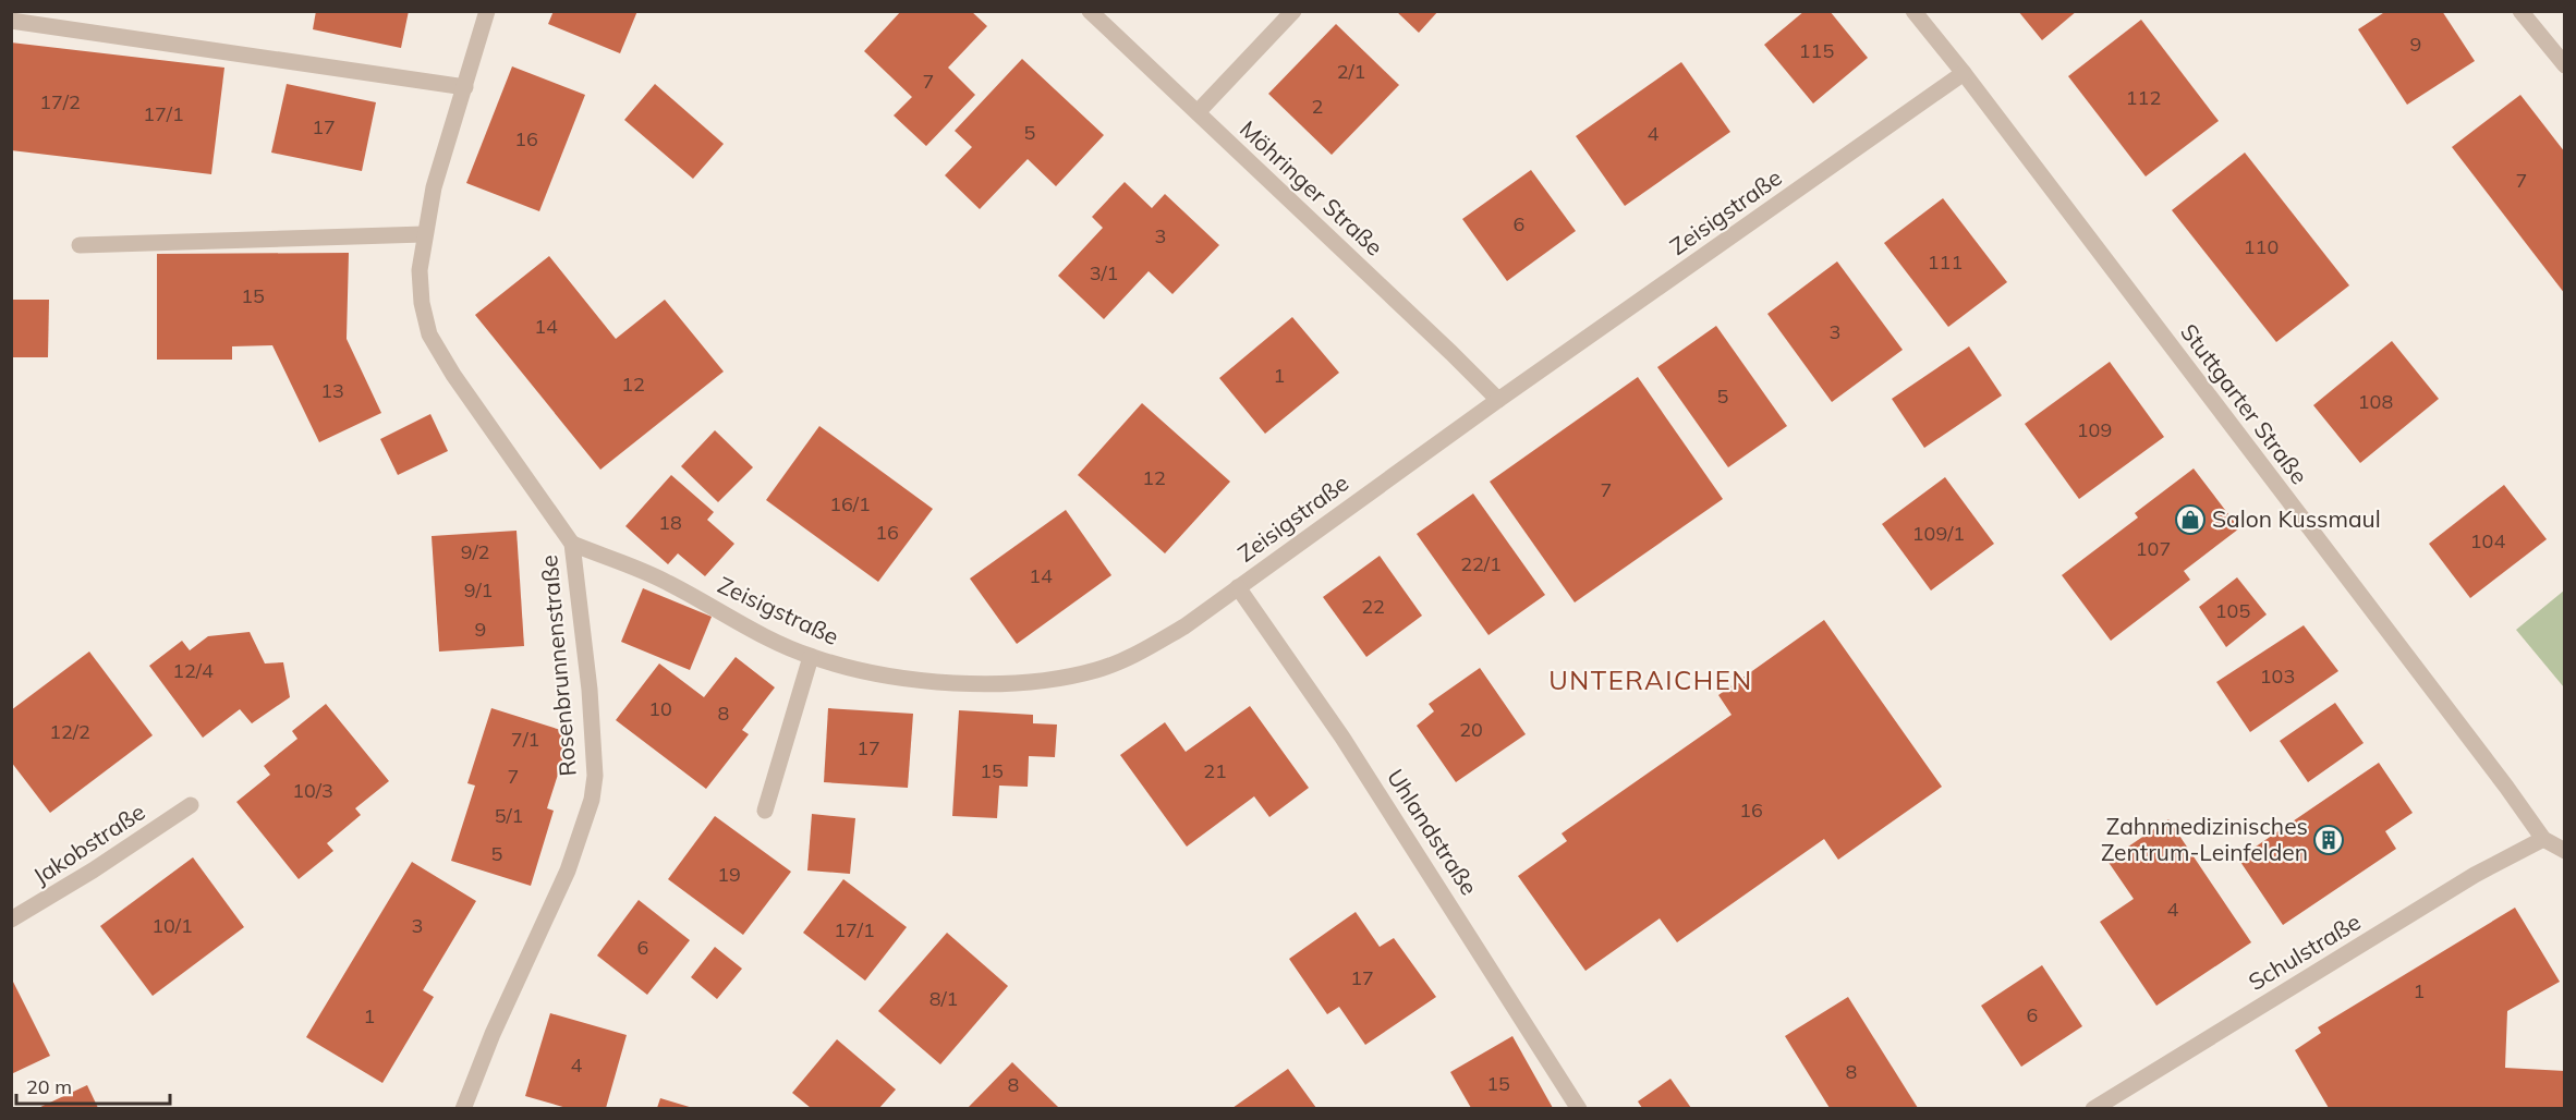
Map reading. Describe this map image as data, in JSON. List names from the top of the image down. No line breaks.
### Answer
{"streets":{"street":["Möhringer Straße","Zeisigstraße","Stuttgarter Straße","Rosenbrunnenstraße","Uhlandstraße","Jakobstraße","Schulstraße"]},"crossings":[["Möhringer Straße","Zeisigstraße"],["Zeisigstraße","Stuttgarter Straße"],["Zeisigstraße","Rosenbrunnenstraße"],["Zeisigstraße","Uhlandstraße"],["Stuttgarter Straße","Schulstraße"]],"districts":["UNTERAICHEN"],"places":{"shop":["Salon Kussmaul"],"building":["Zahnmedizinisches Zentrum-Leinfelden"]},"house_numbers":["9","115","2/1","7","112","17/2","2","17/1","17","5","4","16","7","6","3","110","111","3/1","15","14","3","1","12","13","5","108","109","12","7","16/1","18","16","109/1","104","107","9/2","22/1","14","9/1","22","105","9","12/4","103","10","8","20","12/2","7/1","17","15","21","7","10/3","16","5/1","5","19","4","10/1","3","17/1","6","17","1","8/1","6","1","4","8","15","8"],"scale_bar":"20 m"}
